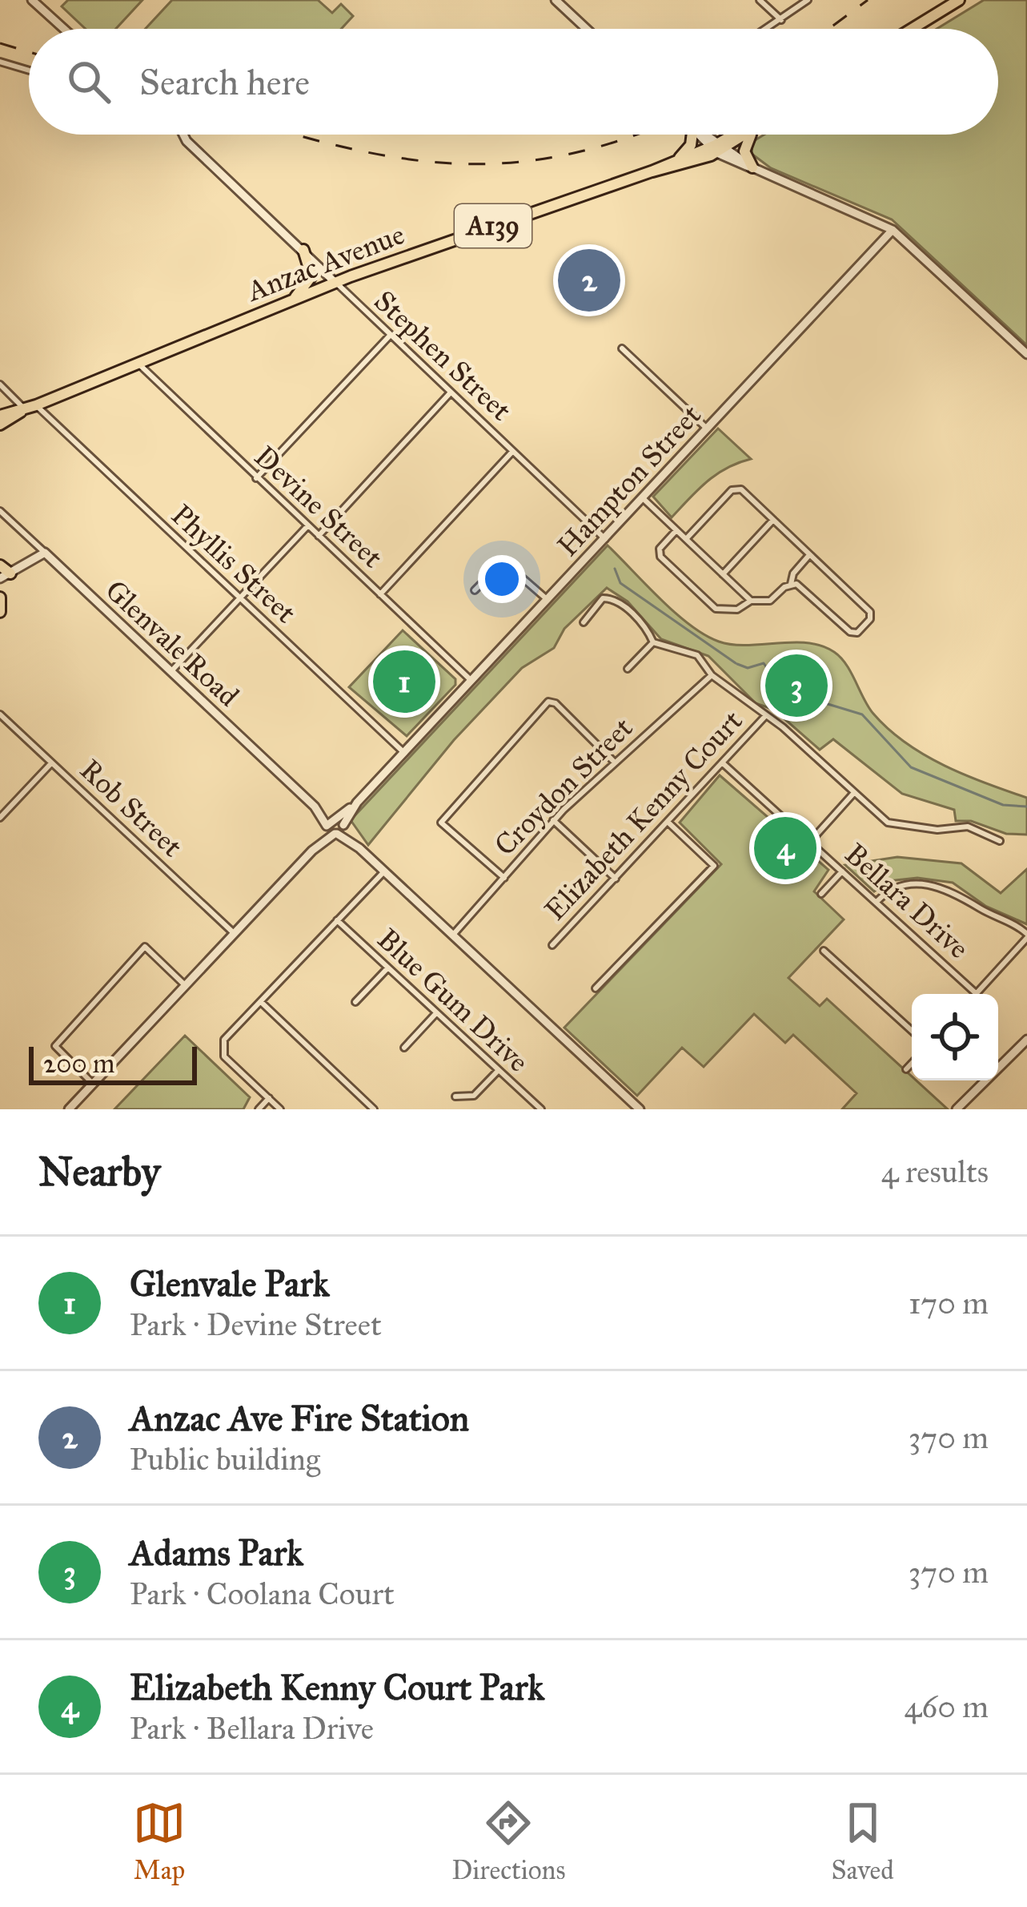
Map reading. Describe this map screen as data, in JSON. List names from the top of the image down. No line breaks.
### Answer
{"streets":{"highway":["A139","Anzac Avenue"],"street":["Stephen Street","Hampton Street","Devine Street","Phyllis Street","Glenvale Road","Croydon Street","Rob Street","Elizabeth Kenny Court","Bellara Drive","Blue Gum Drive"]},"crossings":[["Anzac Avenue","Stephen Street"],["Anzac Avenue","Devine Street"],["Anzac Avenue","Phyllis Street"],["Stephen Street","Hampton Street"],["Hampton Street","Devine Street"],["Hampton Street","Phyllis Street"],["Hampton Street","Glenvale Road"],["Hampton Street","Rob Street"],["Glenvale Road","Croydon Street"],["Elizabeth Kenny Court","Bellara Drive"]],"scale_bar":"200 m","page":{"search":"Search here","pins":["2","1","3","4"],"scale":"200 m","heading":["Nearby","4 results"],"list":[{"mark":"1","name":"Glenvale Park","note":"Park · Devine Street","value":"170 m"},{"mark":"2","name":"Anzac Ave Fire Station","note":"Public building","value":"370 m"},{"mark":"3","name":"Adams Park","note":"Park · Coolana Court","value":"370 m"},{"mark":"4","name":"Elizabeth Kenny Court Park","note":"Park · Bellara Drive","value":"460 m"}],"nav":["Map","Directions","Saved"]}}
